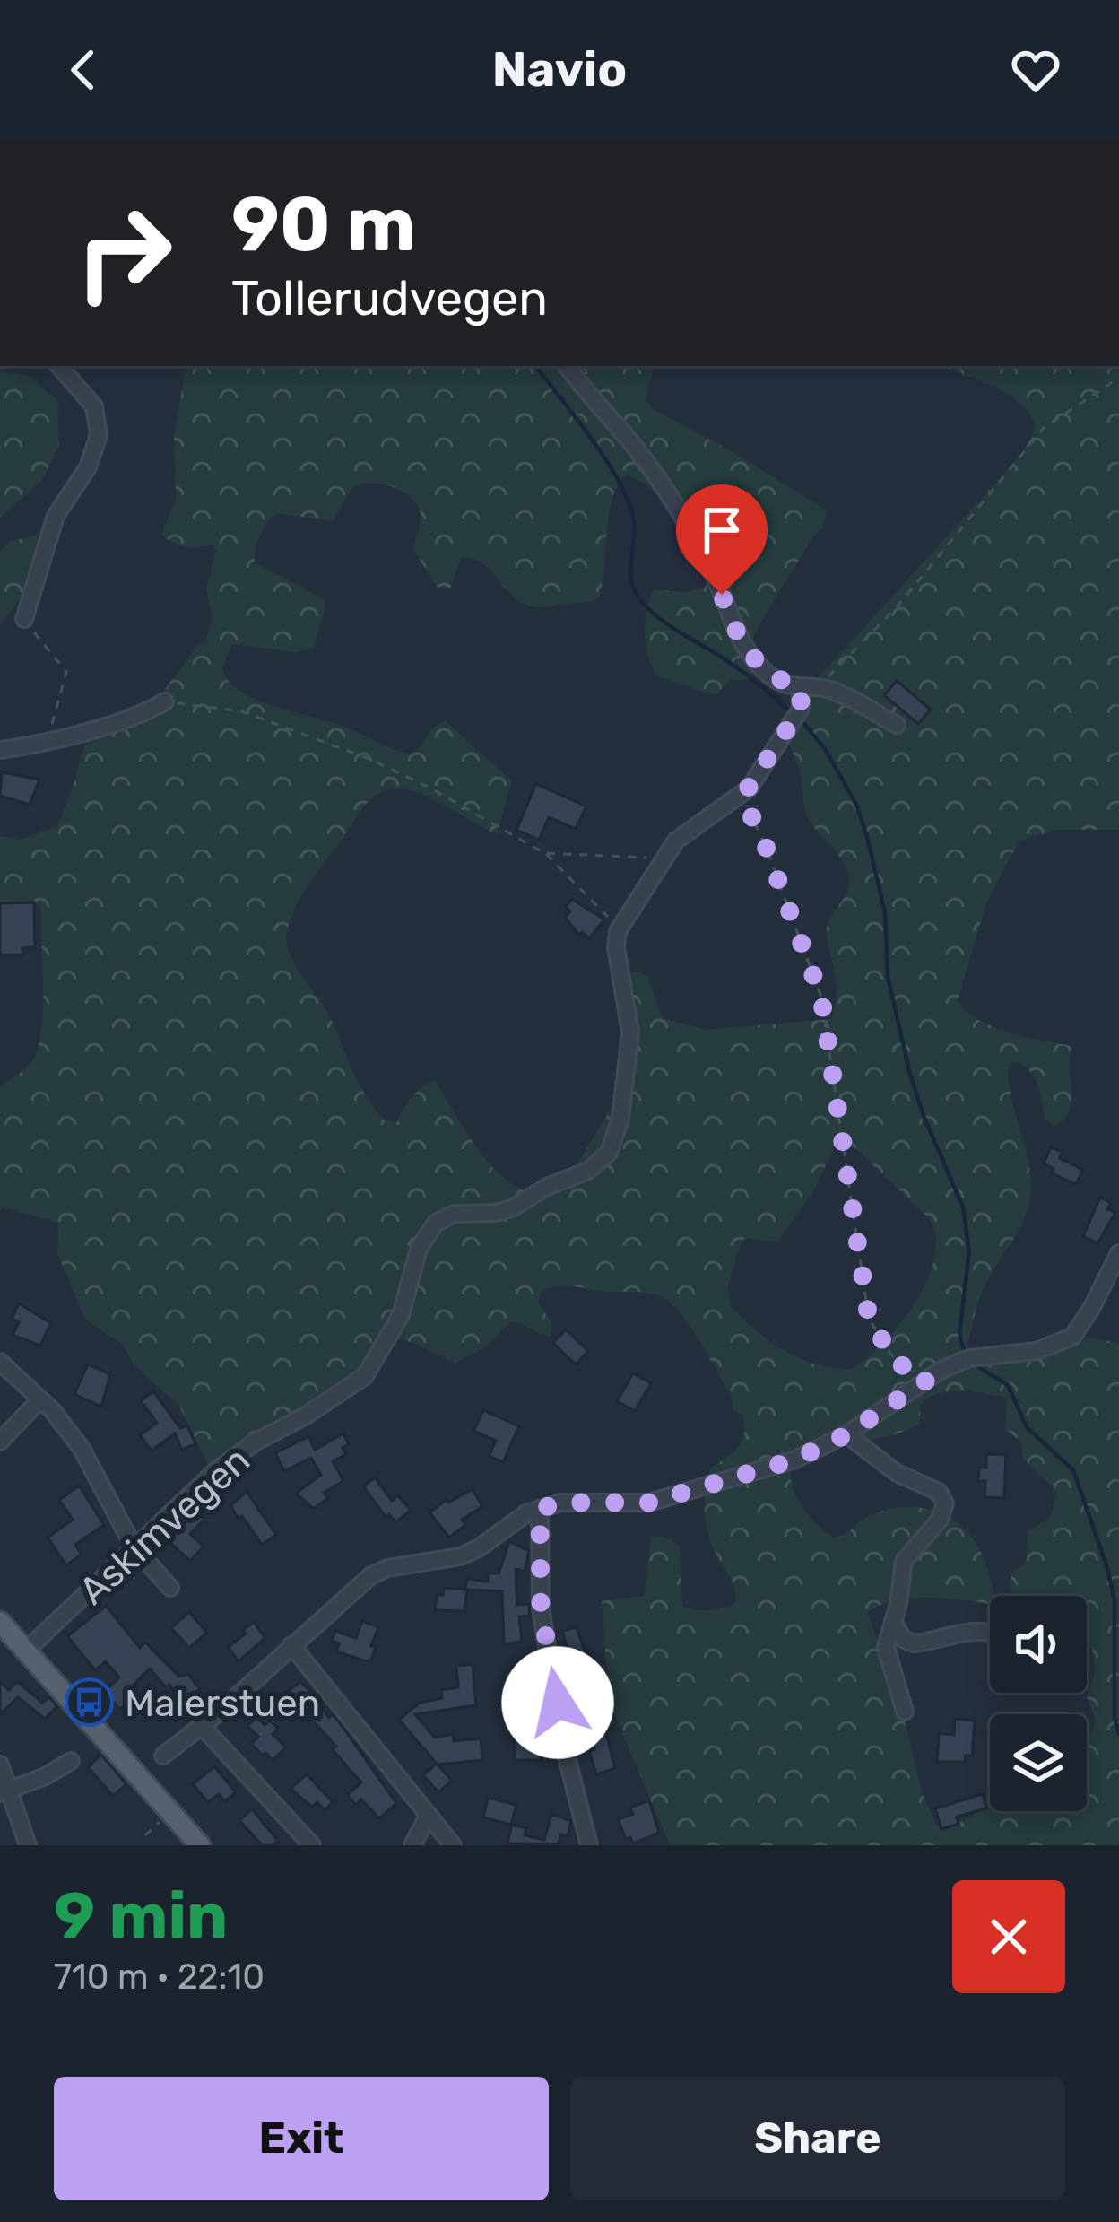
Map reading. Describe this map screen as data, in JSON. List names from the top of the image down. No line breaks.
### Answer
{"streets":{"street":["Askimvegen"]},"places":{"bus stop":["Malerstuen"]},"page":{"header":"Navio","turn":["90 m","Tollerudvegen"],"heading":["9 min","710 m · 22:10"],"buttons":["Exit","Share"]}}
